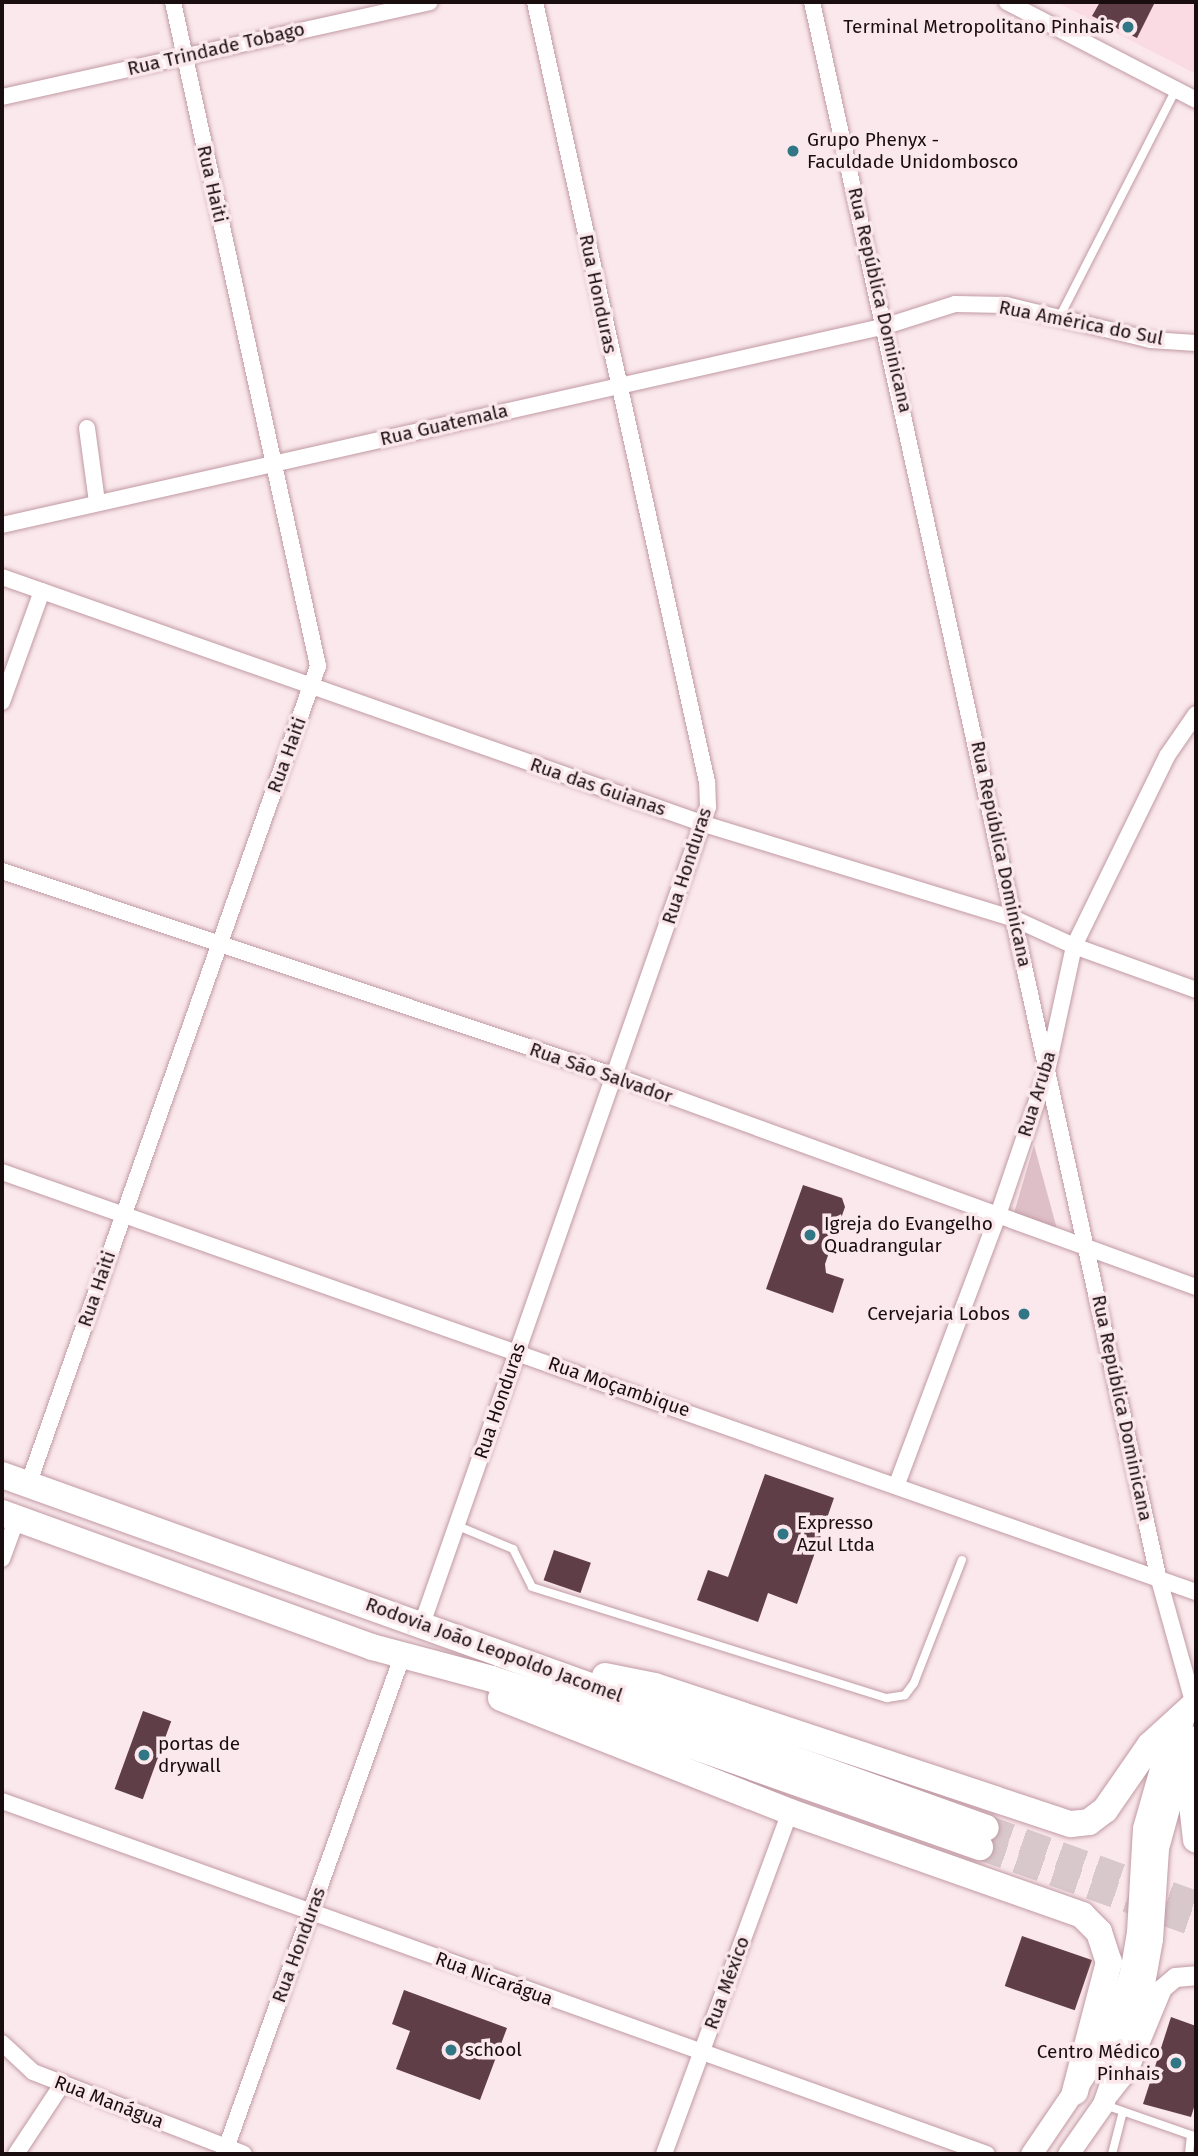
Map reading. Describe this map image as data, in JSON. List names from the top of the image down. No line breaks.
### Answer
{"streets":{"highway":["Rodovia João Leopoldo Jacomel"],"street":["Rua Trindade Tobago","Rua Haiti","Rua Honduras","Rua República Dominicana","Rua América do Sul","Rua Guatemala","Rua das Guianas","Rua São Salvador","Rua Aruba","Rua Moçambique","Rua Nicarágua","Rua México","Rua Manágua"]},"crossings":[["Rua Trindade Tobago","Rua Haiti"],["Rua Haiti","Rua Guatemala"],["Rua Haiti","Rua das Guianas"],["Rua Haiti","Rua São Salvador"],["Rua Haiti","Rua Moçambique"],["Rua Haiti","Rodovia João Leopoldo Jacomel"],["Rua Honduras","Rua Guatemala"],["Rua Honduras","Rua das Guianas"],["Rua Honduras","Rua São Salvador"],["Rua Honduras","Rua Moçambique"],["Rua Honduras","Rodovia João Leopoldo Jacomel"],["Rua Honduras","Rua Nicarágua"],["Rua Honduras","Rua Manágua"],["Rua República Dominicana","Rua América do Sul"],["Rua República Dominicana","Rua Guatemala"],["Rua República Dominicana","Rua das Guianas"],["Rua República Dominicana","Rua São Salvador"],["Rua República Dominicana","Rua Aruba"],["Rua República Dominicana","Rua Moçambique"],["Rua América do Sul","Rua Guatemala"],["Rua das Guianas","Rua Aruba"],["Rua São Salvador","Rua Aruba"],["Rua Aruba","Rua Moçambique"],["Rua Nicarágua","Rua México"]],"places":["Terminal Metropolitano Pinhais","Grupo Phenyx - Faculdade Unidombosco","Igreja do Evangelho Quadrangular","Cervejaria Lobos","Expresso Azul Ltda","portas de drywall","school","Centro Médico Pinhais"]}
